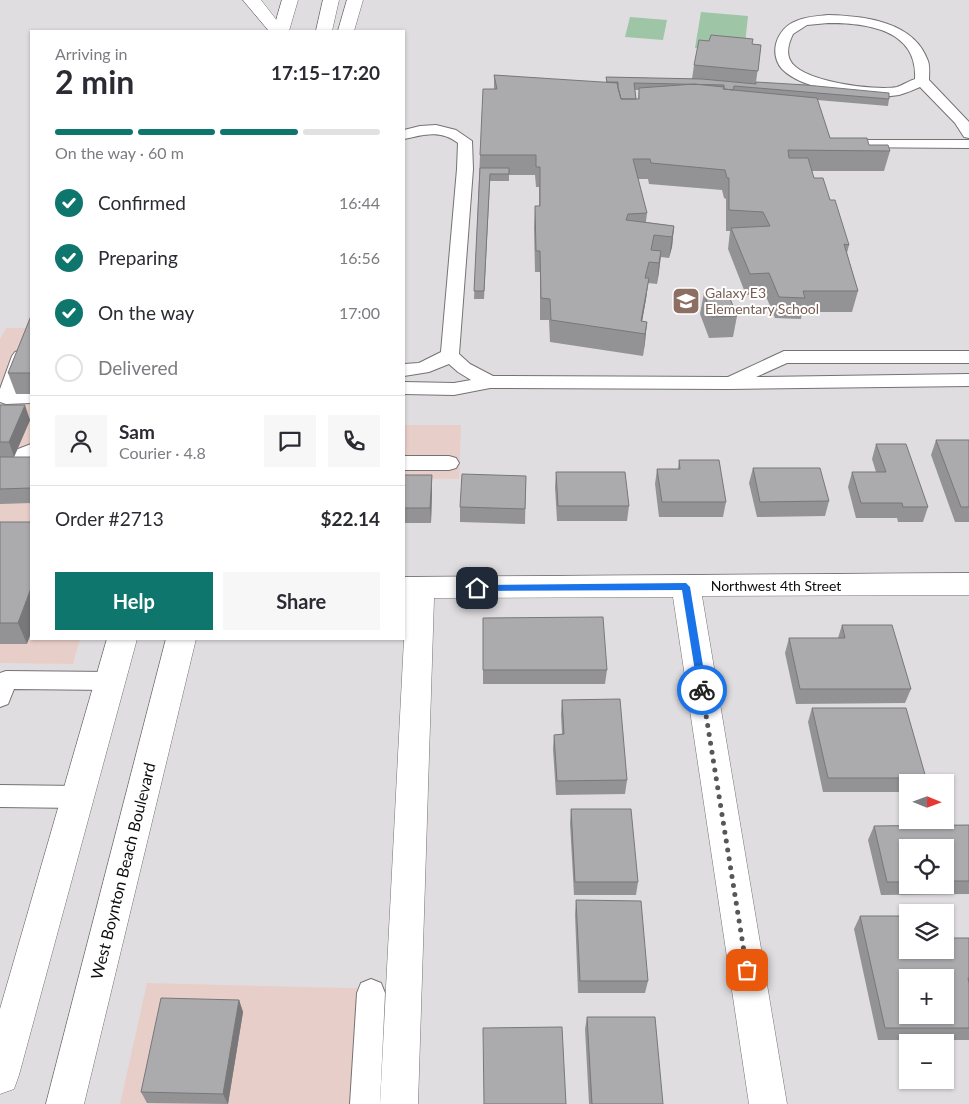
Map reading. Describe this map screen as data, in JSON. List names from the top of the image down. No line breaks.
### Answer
{"streets":{"main road":["Northwest 4th Street","West Boynton Beach Boulevard"]},"places":{"school or university":["Galaxy E3 Elementary School"]},"north":"right","page":{"heading":["2 min","Arriving in","17:15–17:20"],"panel":["Sam","Courier · 4.8","Order #2713","$22.14"],"bar":"On the way · 60 m","list":[["Confirmed","16:44"],["Preparing","16:56"],["On the way","17:00"],"Delivered"],"buttons":["Help","Share"],"map_buttons":["+","−"]}}
